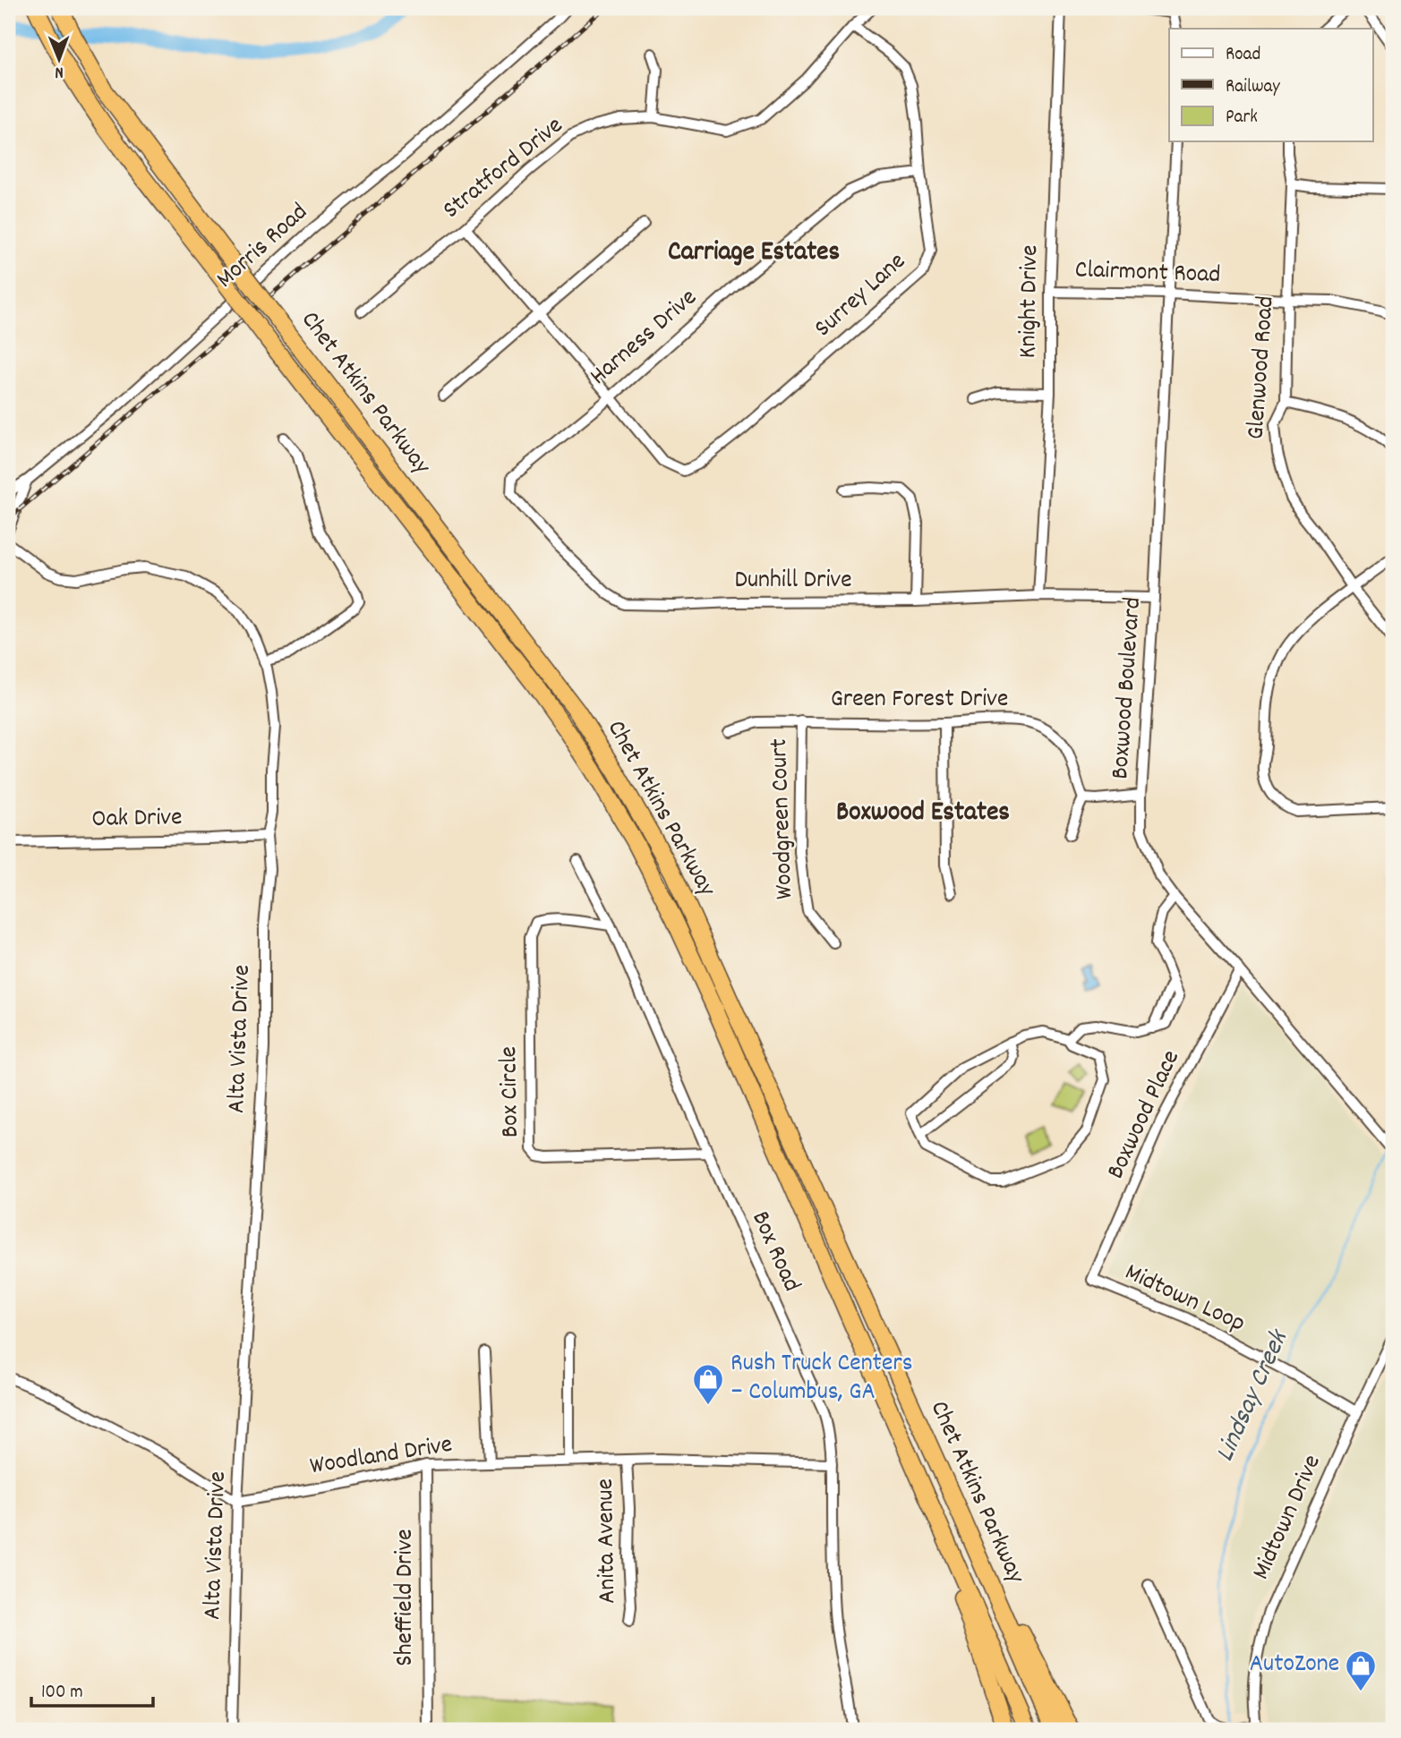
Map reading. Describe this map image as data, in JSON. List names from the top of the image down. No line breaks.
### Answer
{"streets":{"highway":["Chet Atkins Parkway"],"street":["Stratford Drive","Morris Road","Clairmont Road","Surrey Lane","Knight Drive","Harness Drive","Glenwood Road","Dunhill Drive","Boxwood Boulevard","Green Forest Drive","Woodgreen Court","Oak Drive","Alta Vista Drive","Box Circle","Boxwood Place","Box Road","Midtown Loop","Woodland Drive","Midtown Drive","Anita Avenue","Sheffield Drive"]},"crossings":[["Stratford Drive","Surrey Lane"],["Clairmont Road","Knight Drive"],["Clairmont Road","Glenwood Road"],["Clairmont Road","Boxwood Boulevard"],["Surrey Lane","Harness Drive"],["Knight Drive","Dunhill Drive"],["Harness Drive","Dunhill Drive"],["Dunhill Drive","Boxwood Boulevard"],["Boxwood Boulevard","Boxwood Place"],["Green Forest Drive","Woodgreen Court"],["Oak Drive","Alta Vista Drive"],["Alta Vista Drive","Woodland Drive"],["Box Circle","Box Road"],["Boxwood Place","Midtown Loop"],["Box Road","Woodland Drive"],["Midtown Loop","Midtown Drive"],["Woodland Drive","Anita Avenue"],["Woodland Drive","Sheffield Drive"]],"districts":["Carriage Estates","Boxwood Estates"],"water":["Lindsay Creek"],"places":{"shop":["Rush Truck Centers – Columbus, GA","AutoZone"]},"legend":["Road","Railway","Park"],"scale_bar":"100 m","north":"bottom"}
